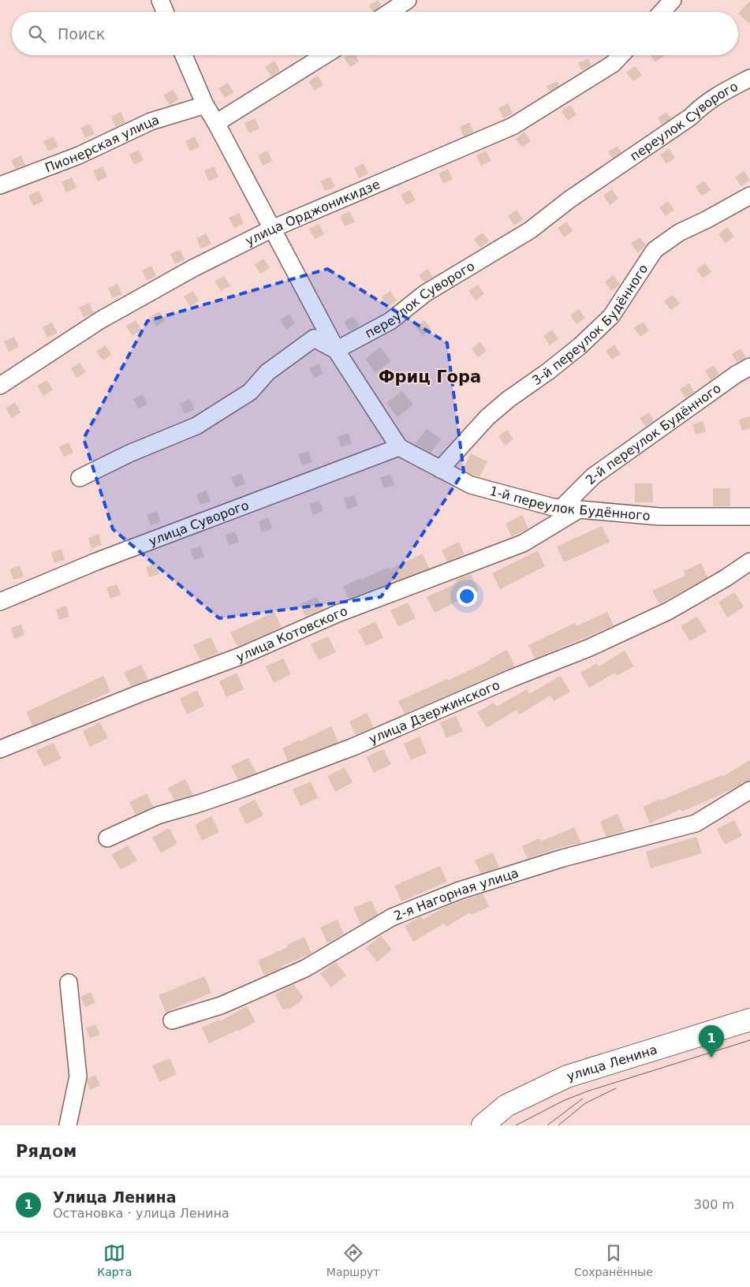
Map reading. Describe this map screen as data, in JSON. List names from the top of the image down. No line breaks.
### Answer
{"streets":{"main road":["улица Ленина"],"street":["переулок Суворого","Пионерская улица","улица Орджоникидзе","3-й переулок Будённого","2-й переулок Будённого","1-й переулок Будённого","улица Суворого","улица Котовского","улица Дзержинского","2-я Нагорная улица"]},"crossings":[["3-й переулок Будённого","1-й переулок Будённого"],["2-й переулок Будённого","1-й переулок Будённого"],["1-й переулок Будённого","улица Суворого"],["1-й переулок Будённого","улица Котовского"]],"districts":["Фриц Гора"],"page":{"search":"Поиск","pins":"1","heading":"Рядом","list":[{"mark":"1","name":"Улица Ленина","note":"Остановка · улица Ленина","value":"300 m"}],"nav":["Карта","Маршрут","Сохранённые"]}}
